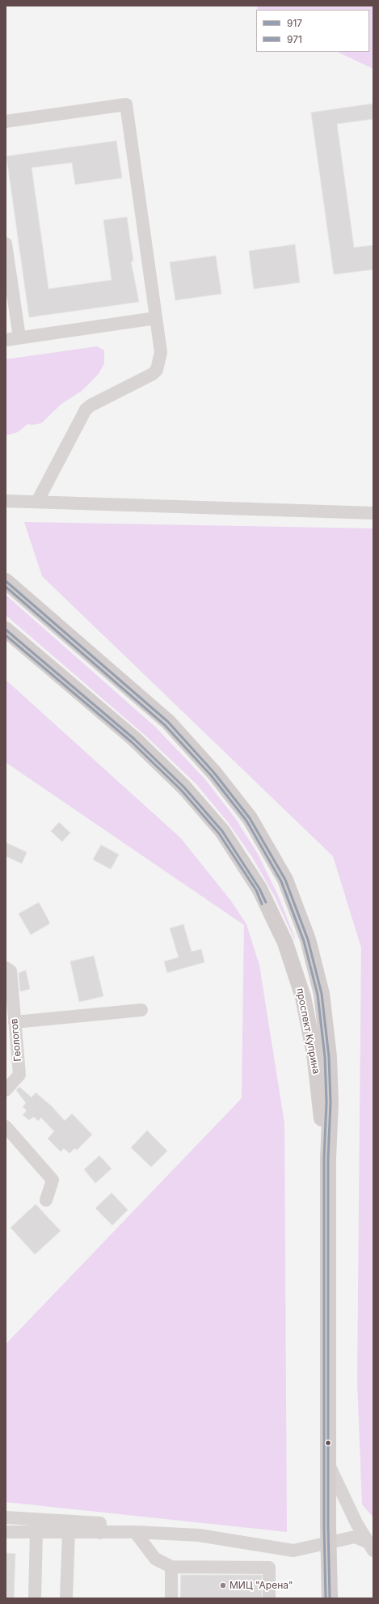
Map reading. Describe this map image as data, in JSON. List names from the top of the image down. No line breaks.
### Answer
{"streets":{"main road":["проспект Куприна"],"street":["Геологов"]},"places":["МИЦ \"Арена\""],"lines":["transit line 917","transit line 971"],"legend":["917","971"]}
